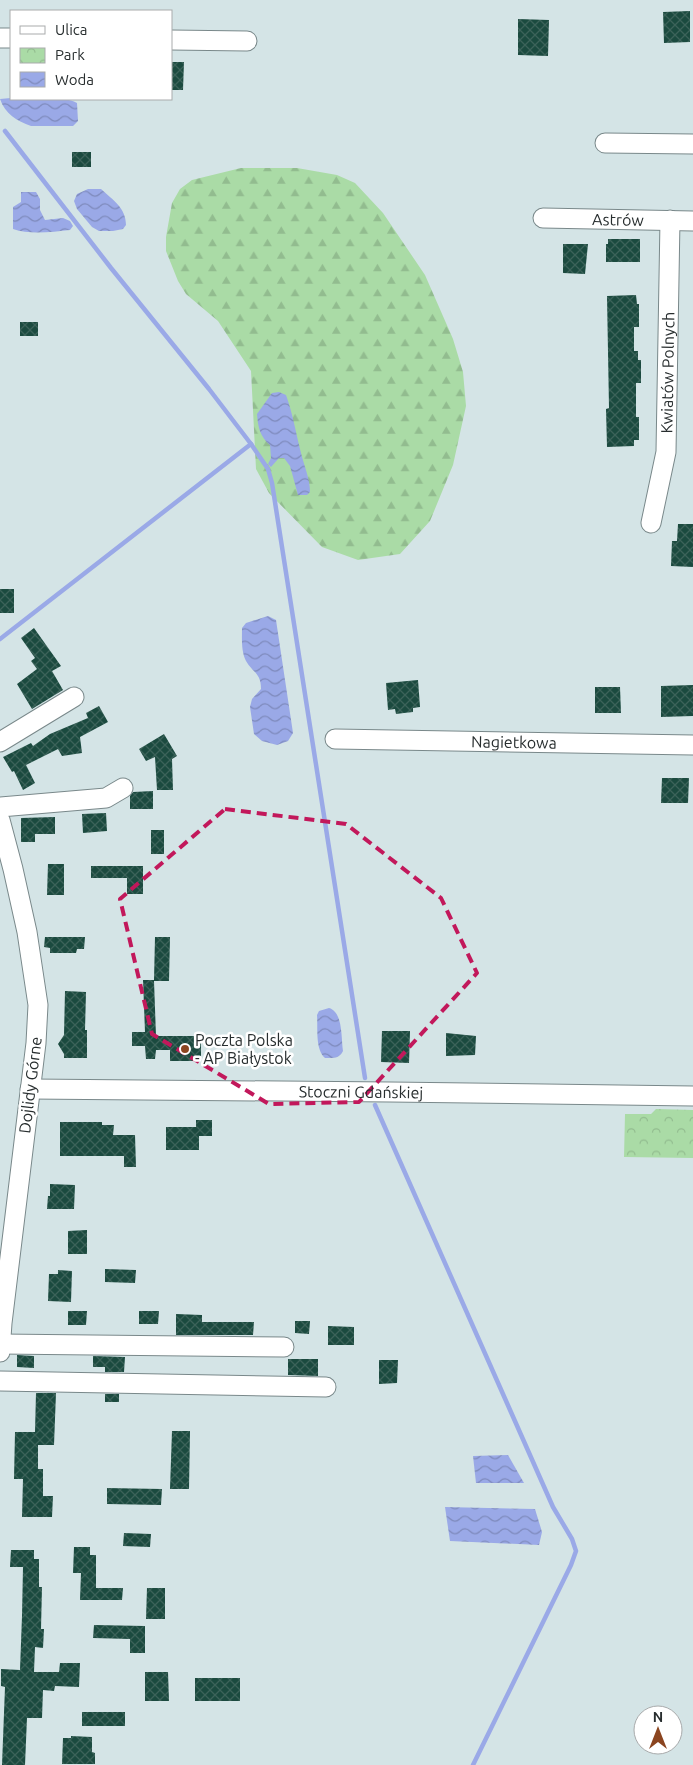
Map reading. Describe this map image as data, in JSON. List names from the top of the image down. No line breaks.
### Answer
{"streets":{"street":["Astrów","Kwiatów Polnych","Nagietkowa","Dojlidy Górne","Stoczni Gdańskiej"]},"crossings":[["Astrów","Kwiatów Polnych"],["Dojlidy Górne","Stoczni Gdańskiej"]],"places":["Poczta Polska - AP Białystok"],"legend":["Ulica","Park","Woda"],"north":"top"}
